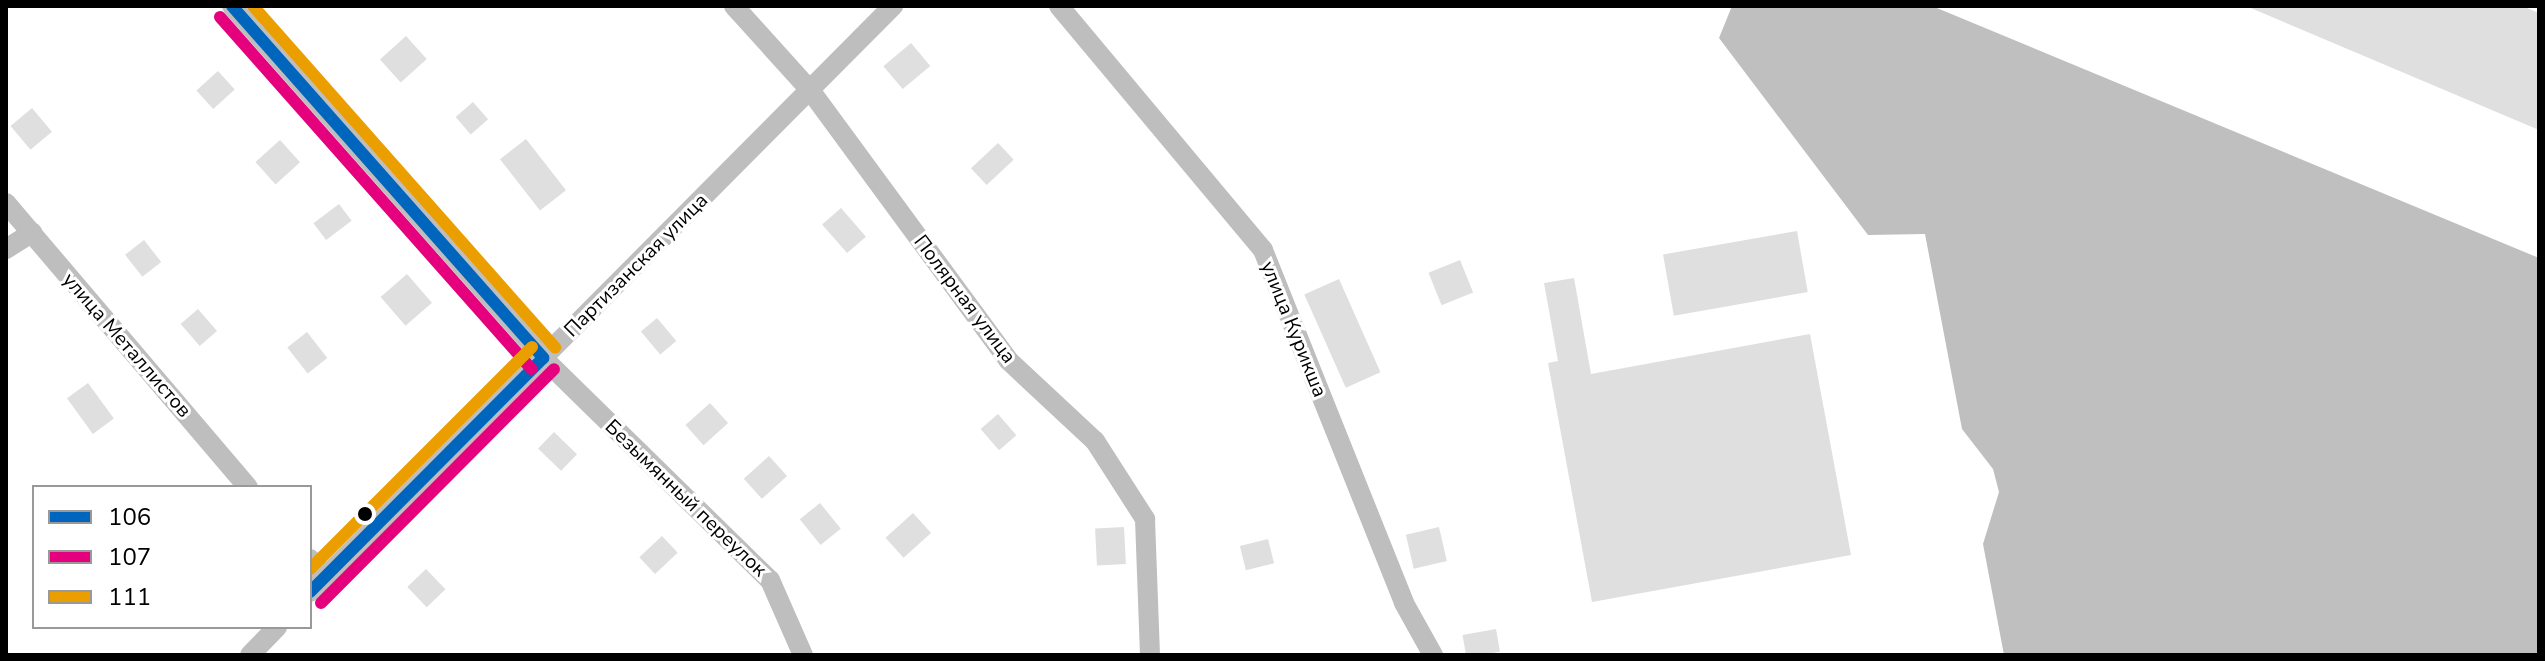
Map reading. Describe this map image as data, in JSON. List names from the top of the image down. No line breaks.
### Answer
{"streets":{"street":["Партизанская улица","Полярная улица","улица Курикша","улица Металлистов","Безымянный переулок"]},"crossings":[["Партизанская улица","Полярная улица"],["Партизанская улица","Безымянный переулок"]],"lines":["transit line 106","transit line 111","transit line 107"],"legend":["106","107","111"]}
